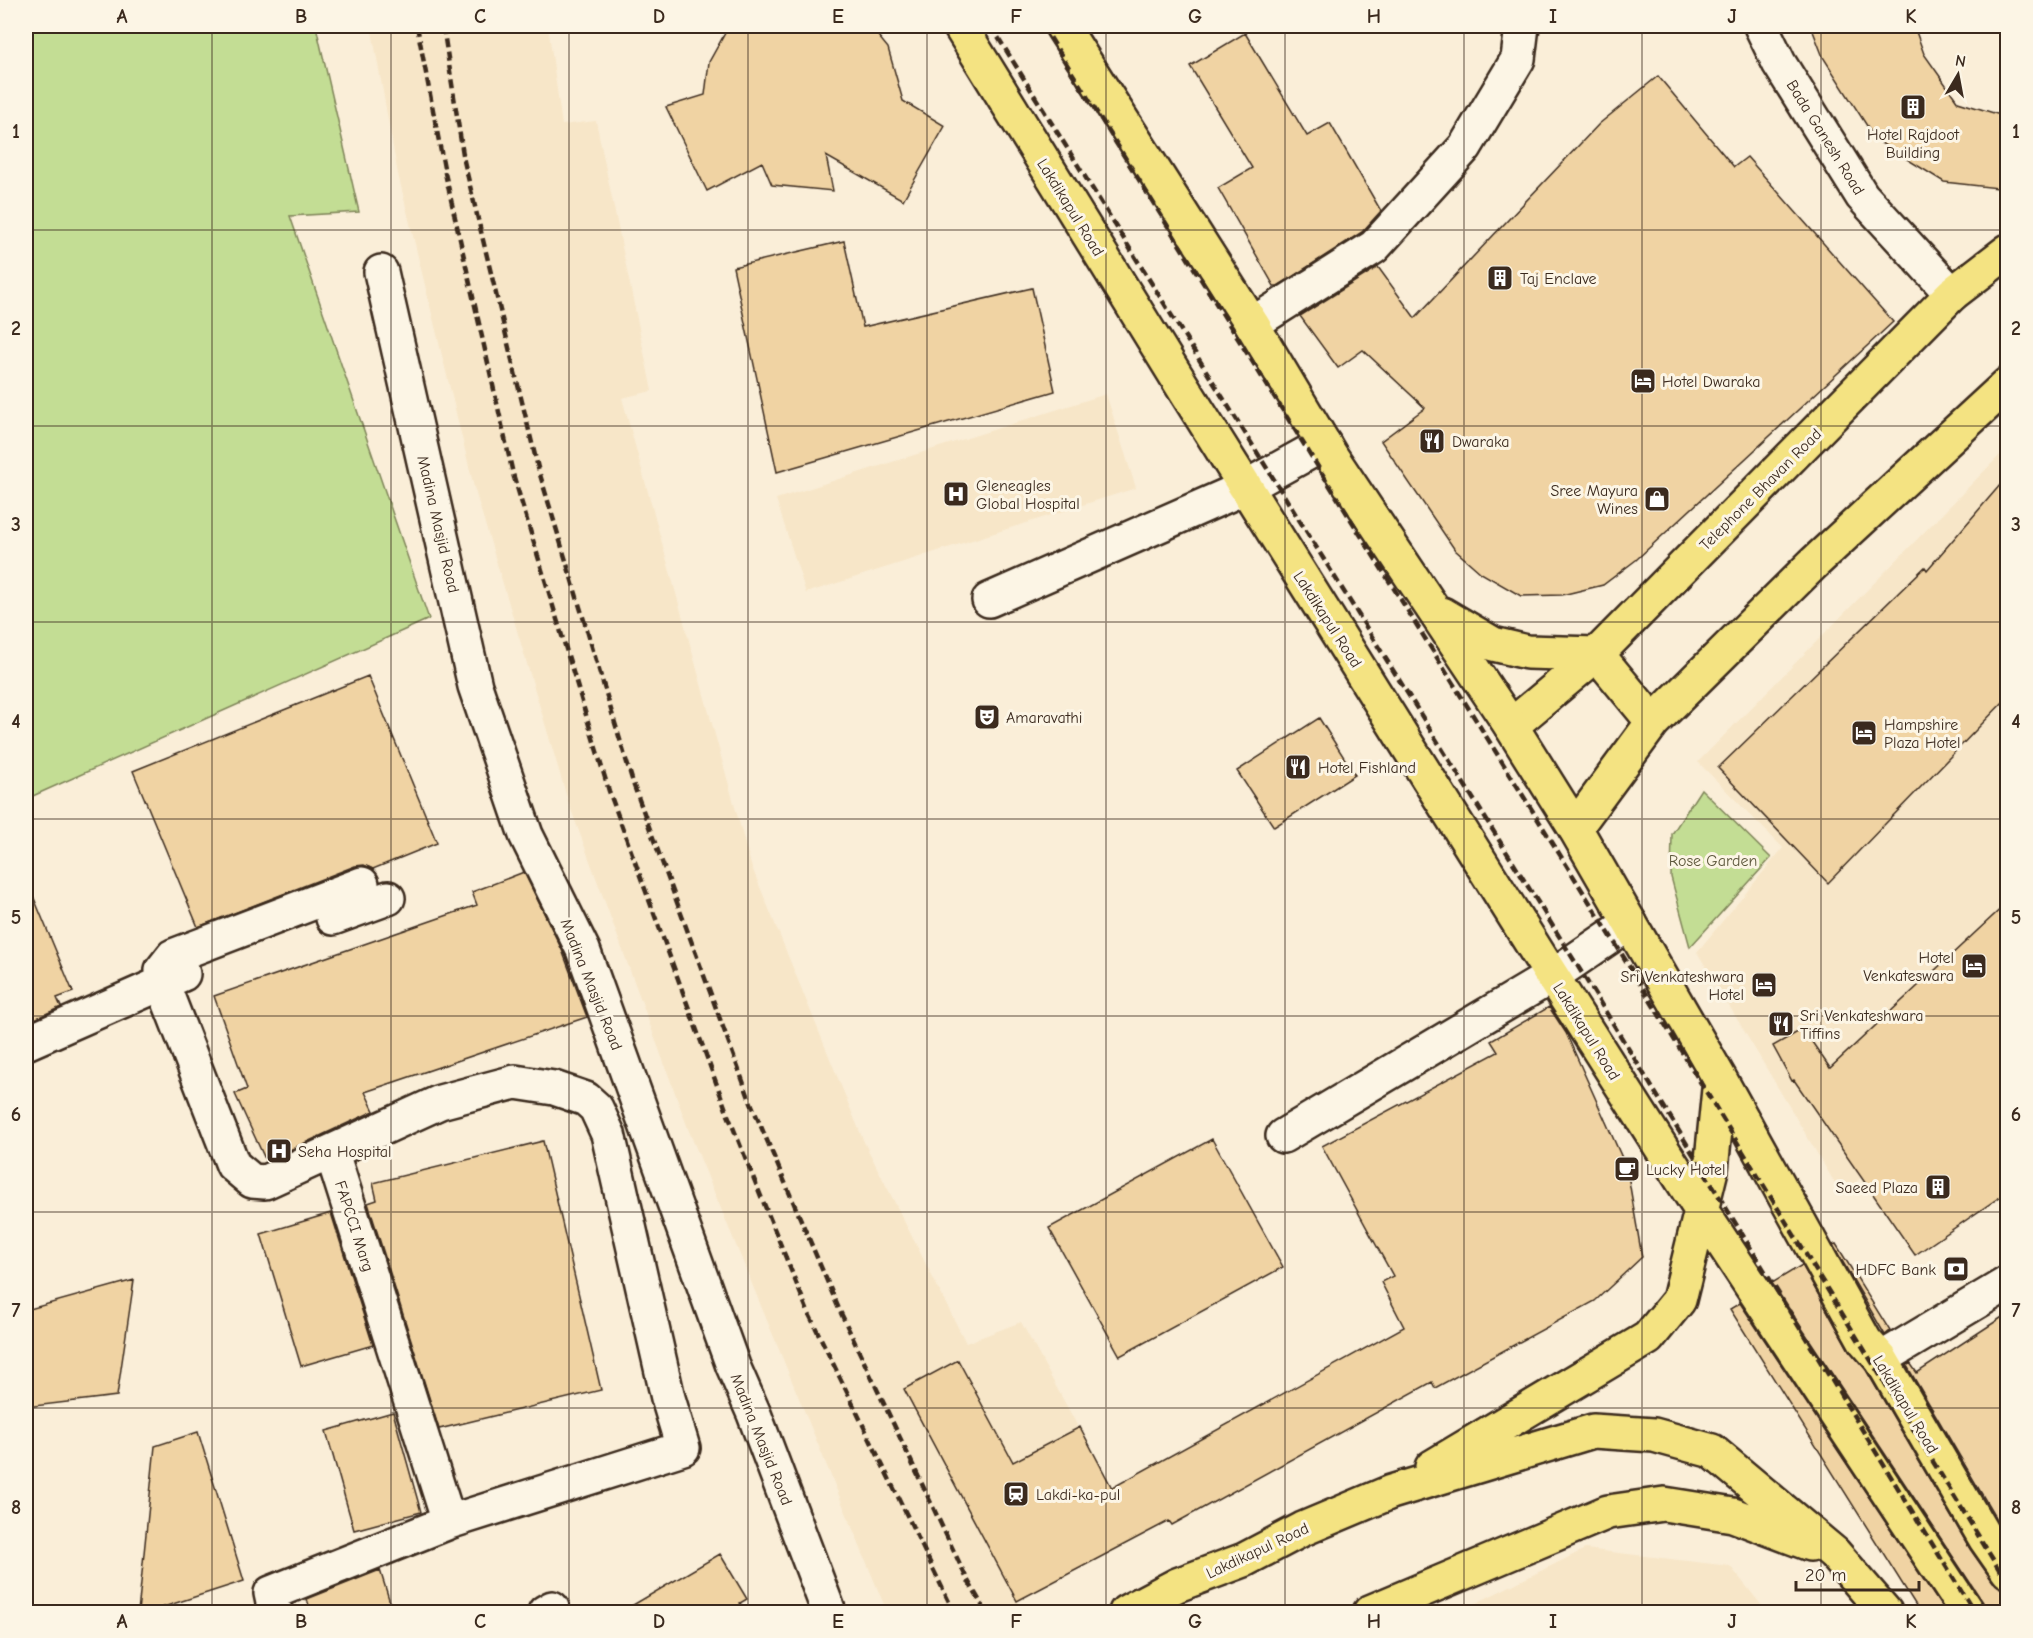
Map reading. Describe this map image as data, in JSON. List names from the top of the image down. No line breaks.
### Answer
{"streets":{"main road":["Lakdikapul Road","Telephone Bhavan Road"],"street":["Bada Ganesh Road","Madina Masjid Road","FAPCCI Marg"]},"crossings":[["Bada Ganesh Road","Telephone Bhavan Road"],["Lakdikapul Road","Telephone Bhavan Road"]],"parks":["Rose Garden"],"places":{"building":["Hotel Rajdoot Building","Taj Enclave","Saeed Plaza"],"hotel":["Hotel Dwaraka","Hampshire Plaza Hotel","Hotel Venkateswara","Sri Venkateshwara Hotel"],"restaurant":["Dwaraka","Hotel Fishland","Sri Venkateshwara Tiffins"],"hospital":["Gleneagles Global Hospital","Seha Hospital"],"shop":["Sree Mayura Wines"],"theatre":["Amaravathi"],"cafe":["Lucky Hotel"],"bank":["HDFC Bank"],"station":["Lakdi-ka-pul"]},"scale_bar":"20 m","north":"top","grid":{"columns":["A","B","C","D","E","F","G","H","I","J","K"],"rows":["1","2","3","4","5","6","7","8"]}}
